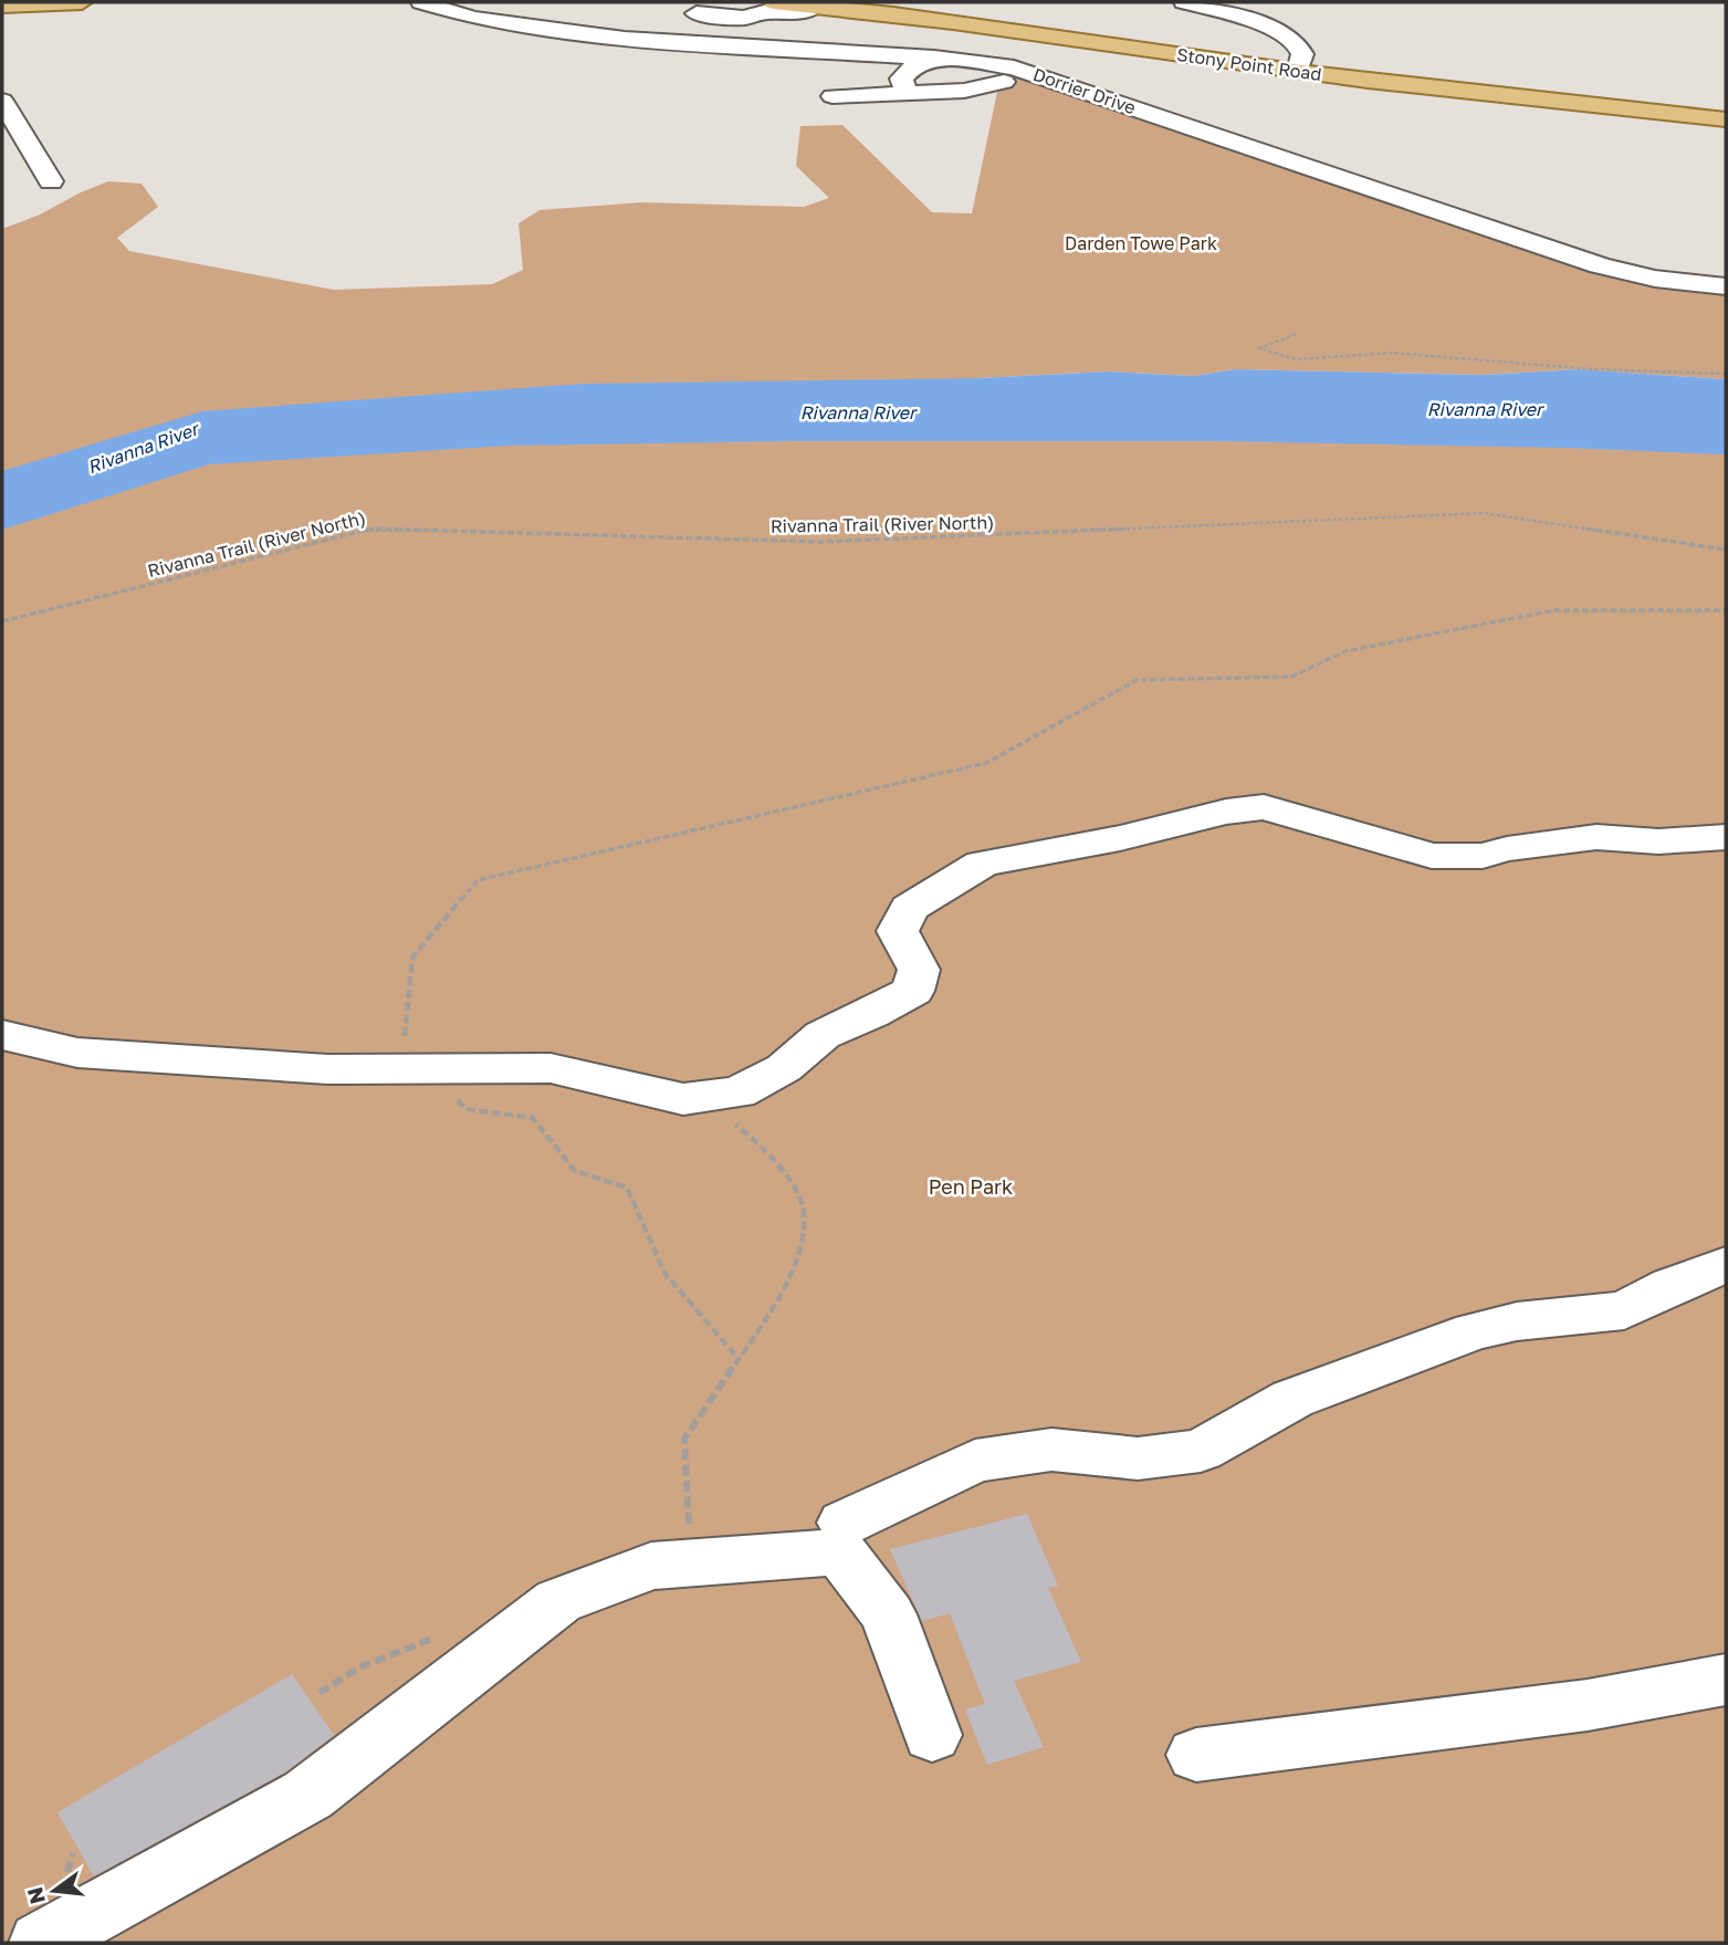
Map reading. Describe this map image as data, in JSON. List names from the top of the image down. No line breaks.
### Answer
{"streets":{"main road":["Stony Point Road"],"street":["Dorrier Drive"],"path":["Rivanna Trail (River North)"]},"water":["Rivanna River"],"parks":["Darden Towe Park","Pen Park"],"north":"left"}
